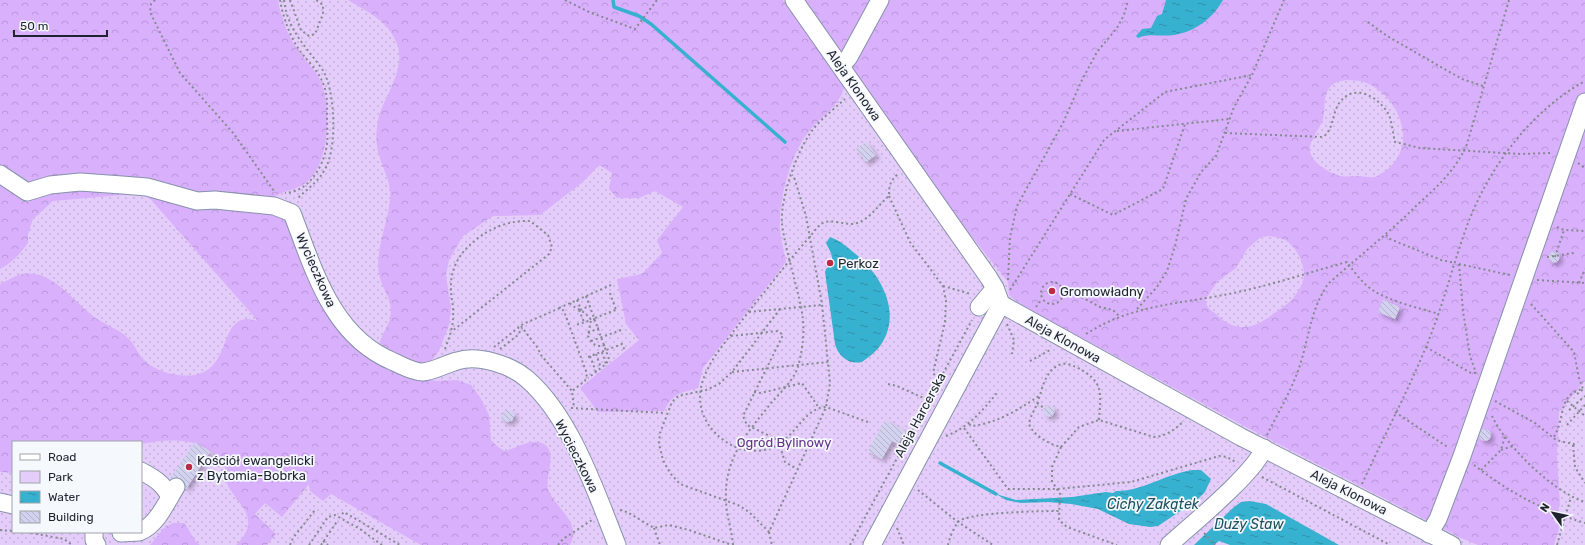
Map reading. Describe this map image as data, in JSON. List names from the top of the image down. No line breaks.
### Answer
{"streets":{"street":["Aleja Klonowa","Wycieczkowa","Aleja Harcerska"]},"crossings":[["Aleja Klonowa","Aleja Harcerska"]],"water":["Cichy Zakątek","Duży Staw"],"parks":["Ogród Bylinowy"],"places":["Perkoz","Gromowładny","Kościół ewangelicki z Bytomia-Bobrka"],"legend":["Road","Park","Water","Building"],"scale_bar":"50 m","north":"top left"}
